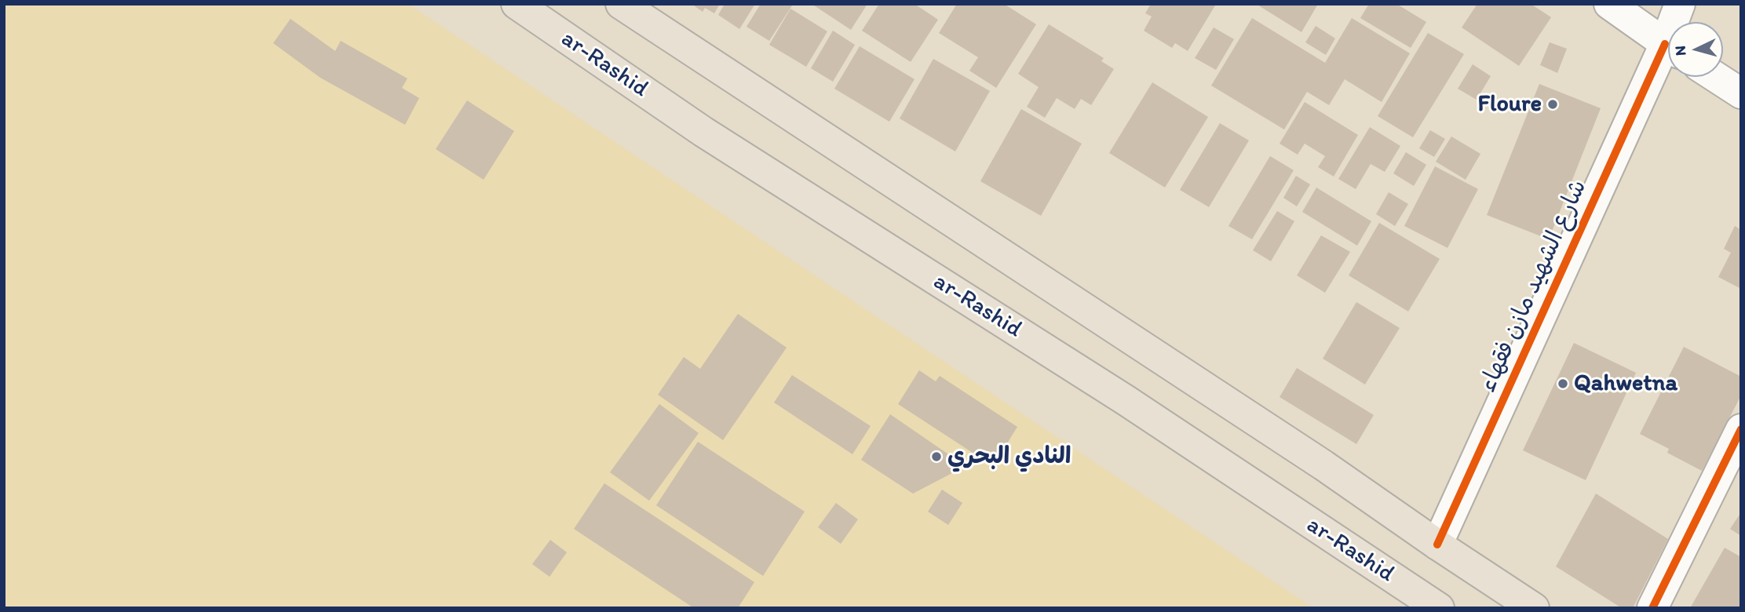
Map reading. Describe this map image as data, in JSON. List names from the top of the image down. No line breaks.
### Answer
{"streets":{"main road":["ar-Rashid"],"street":["شارع الشهيد مازن فقهاء"]},"places":["Floure","Qahwetna","النادي البحري"],"north":"left"}
